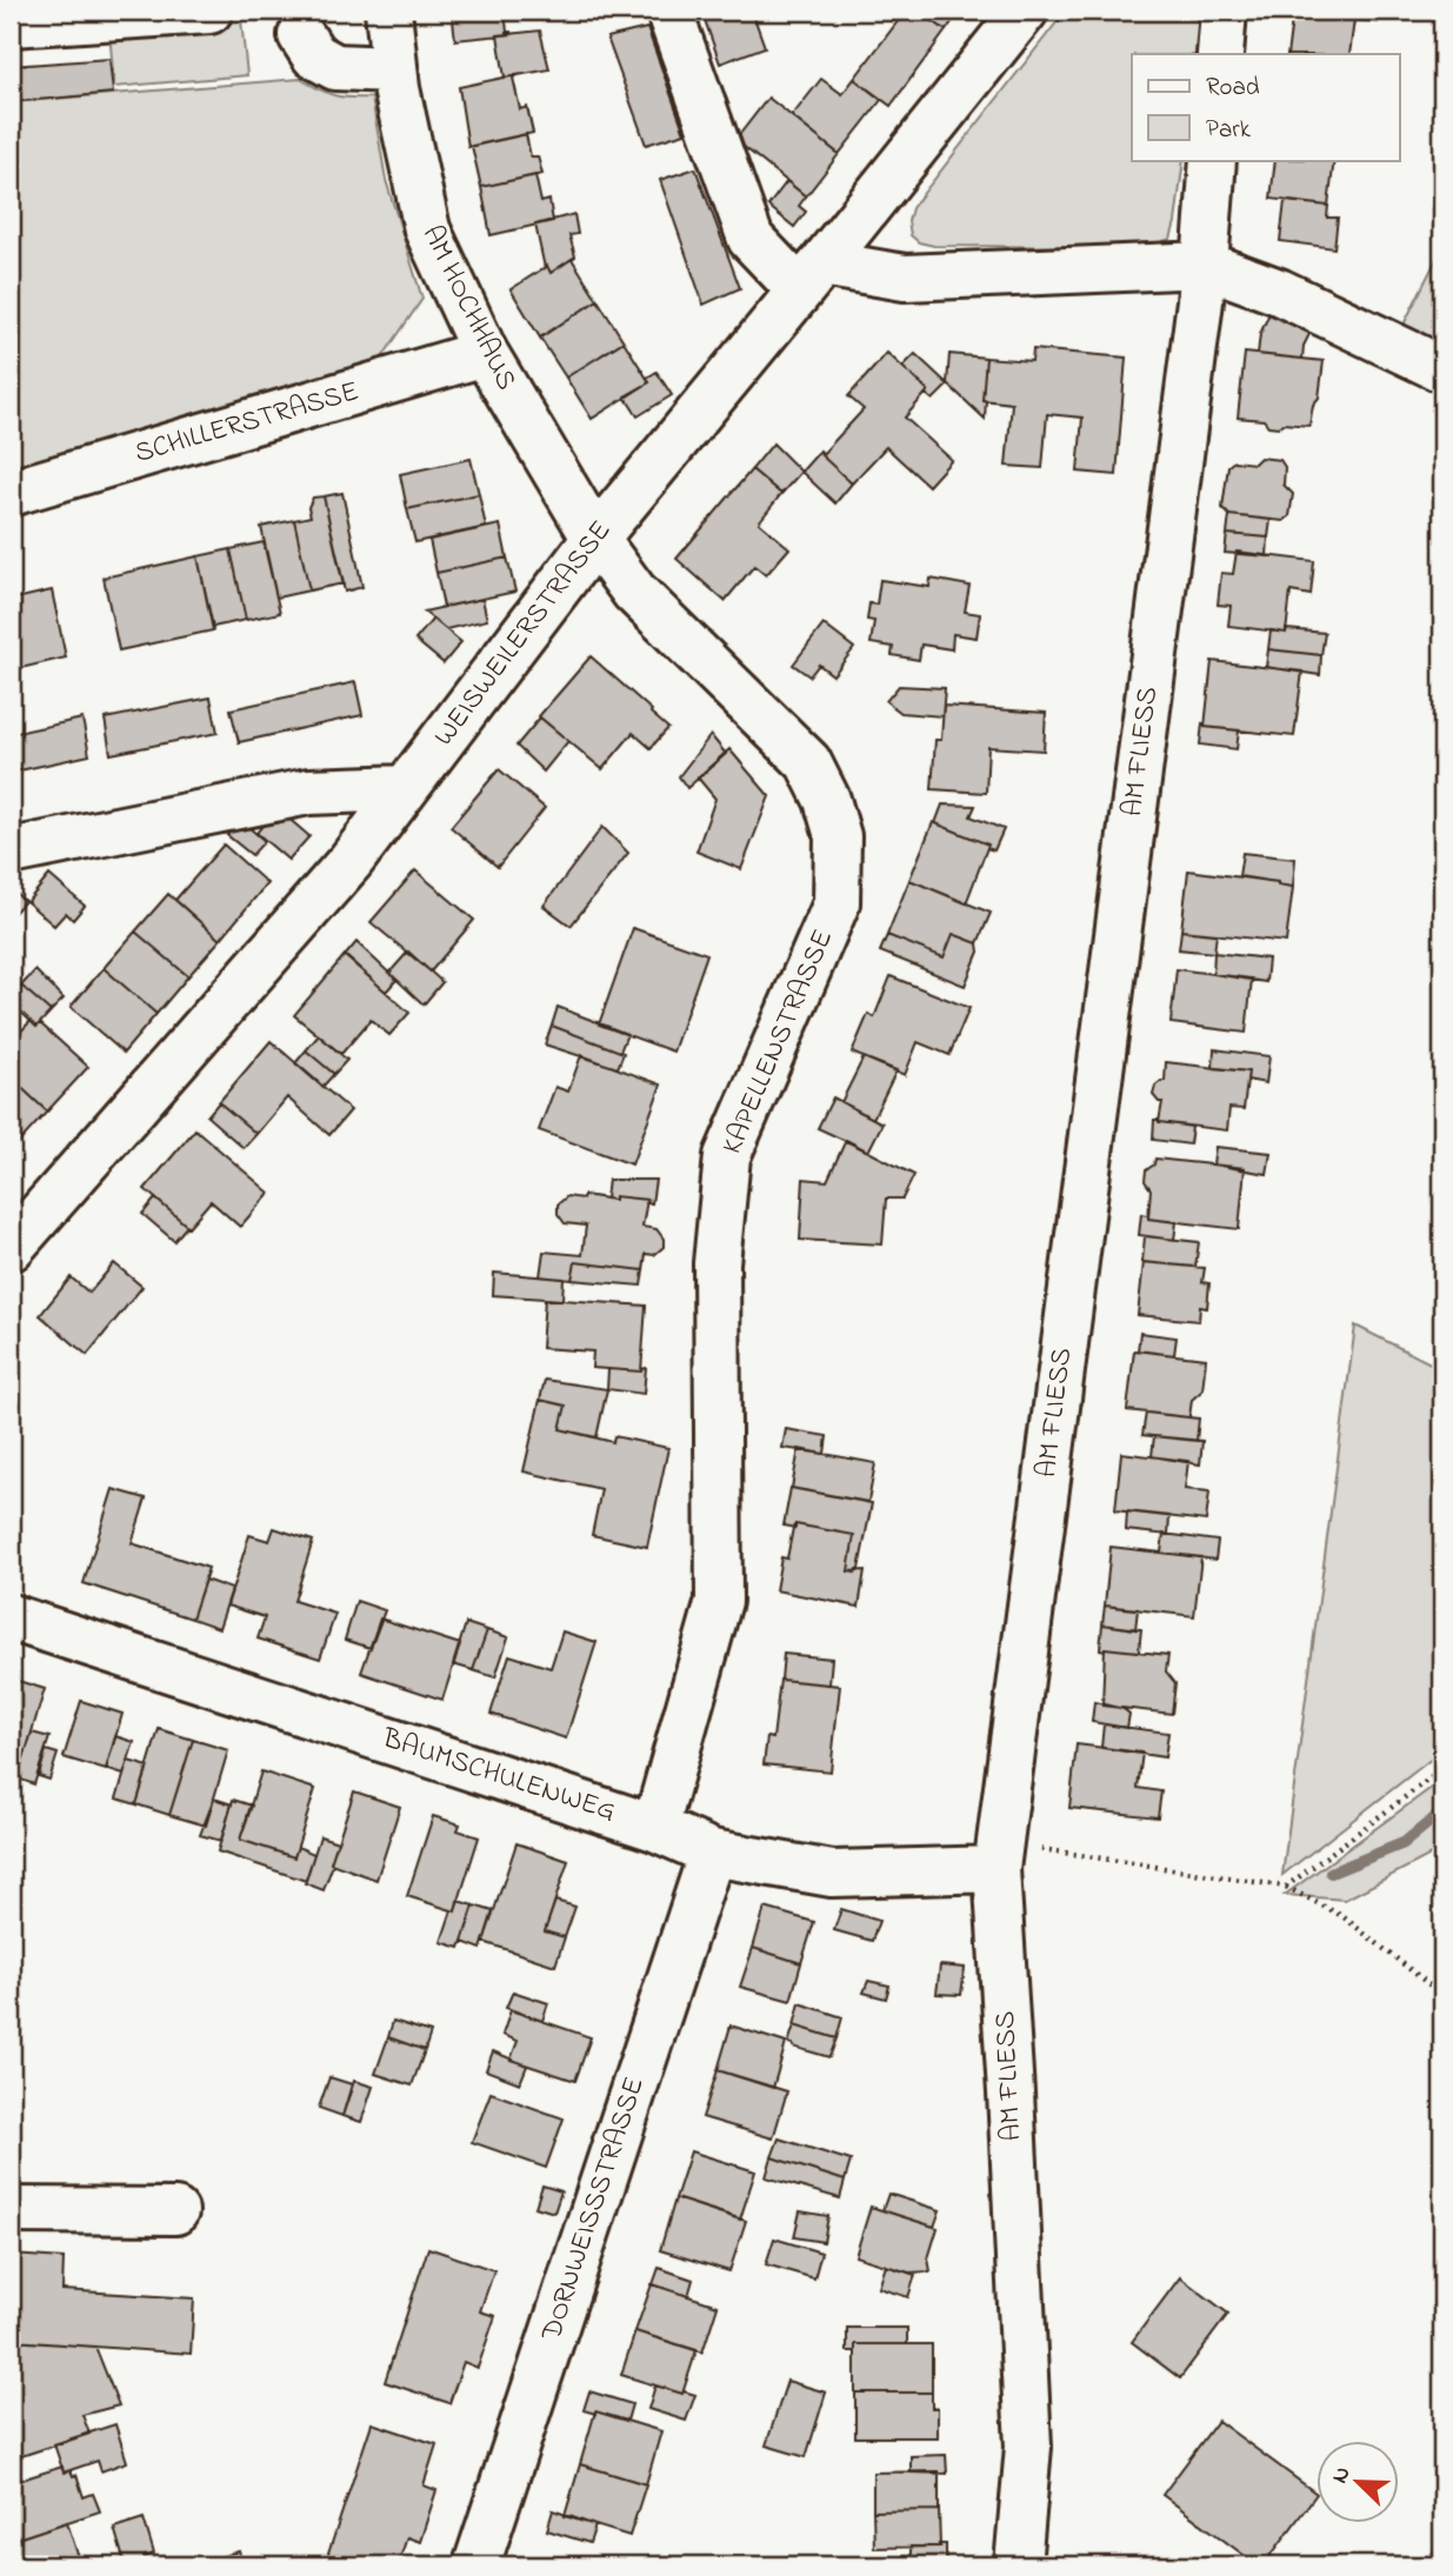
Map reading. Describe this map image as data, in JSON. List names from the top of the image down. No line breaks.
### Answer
{"streets":{"street":["AM HOCHHAUS","SCHILLERSTRASSE","WEISWEILERSTRASSE","AM FLIESS","KAPELLENSTRASSE","BAUMSCHULENWEG","DORNWEISSSTRASSE"]},"crossings":[["AM HOCHHAUS","SCHILLERSTRASSE"],["AM HOCHHAUS","WEISWEILERSTRASSE"],["AM HOCHHAUS","KAPELLENSTRASSE"],["WEISWEILERSTRASSE","KAPELLENSTRASSE"],["AM FLIESS","BAUMSCHULENWEG"],["KAPELLENSTRASSE","BAUMSCHULENWEG"],["BAUMSCHULENWEG","DORNWEISSSTRASSE"]],"legend":["Road","Park"],"north":"top left"}
